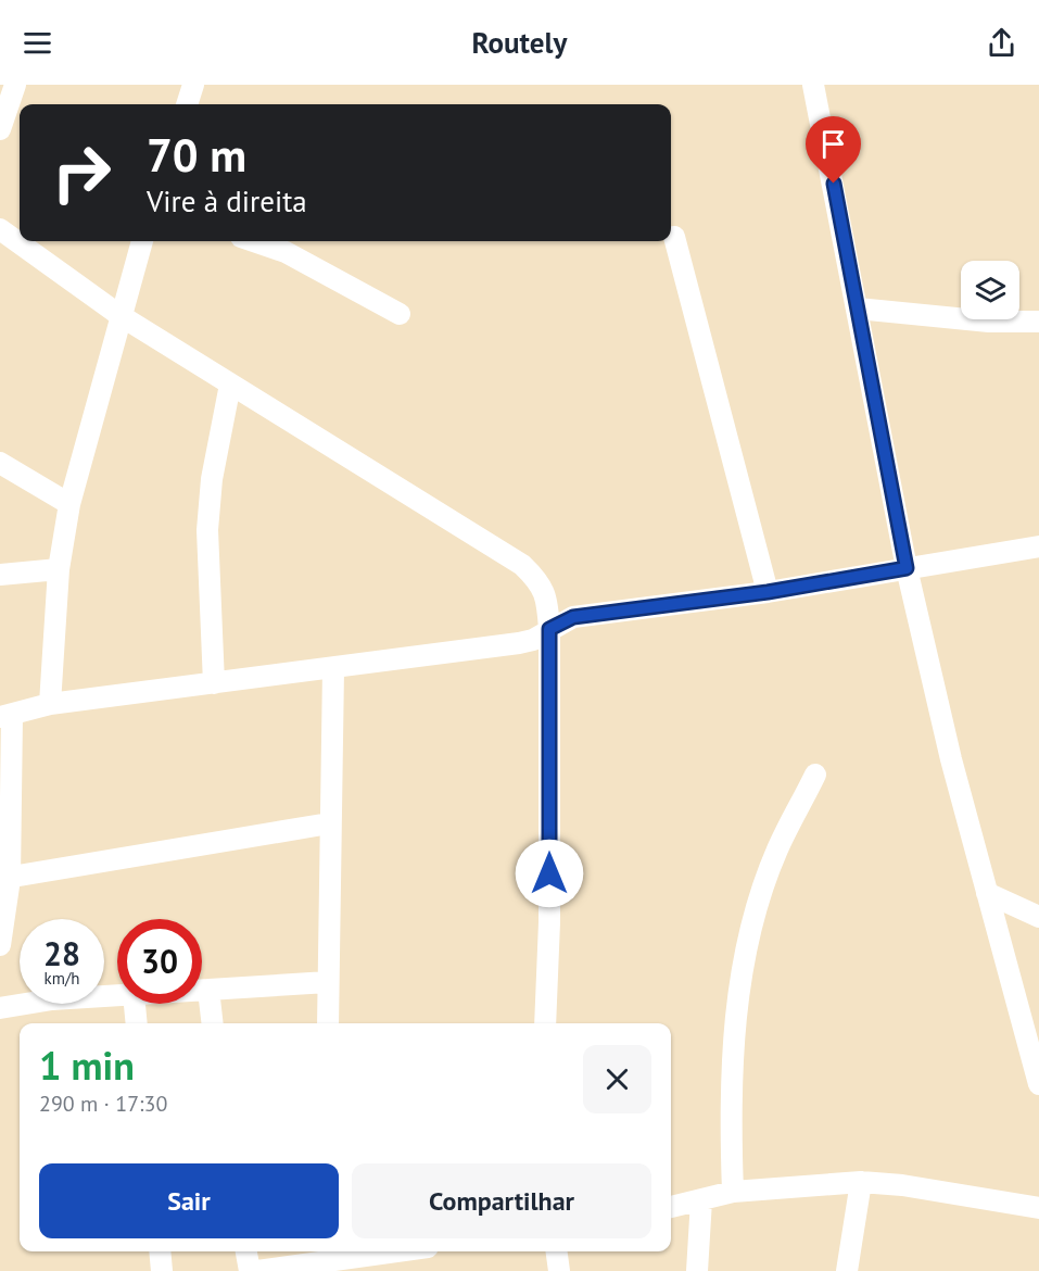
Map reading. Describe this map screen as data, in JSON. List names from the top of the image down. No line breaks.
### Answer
{"page":{"header":"Routely","turn":["70 m","Vire à direita"],"speed":"28 km/h","limit":"30","heading":["1 min","290 m · 17:30"],"buttons":["Sair","Compartilhar"]}}
